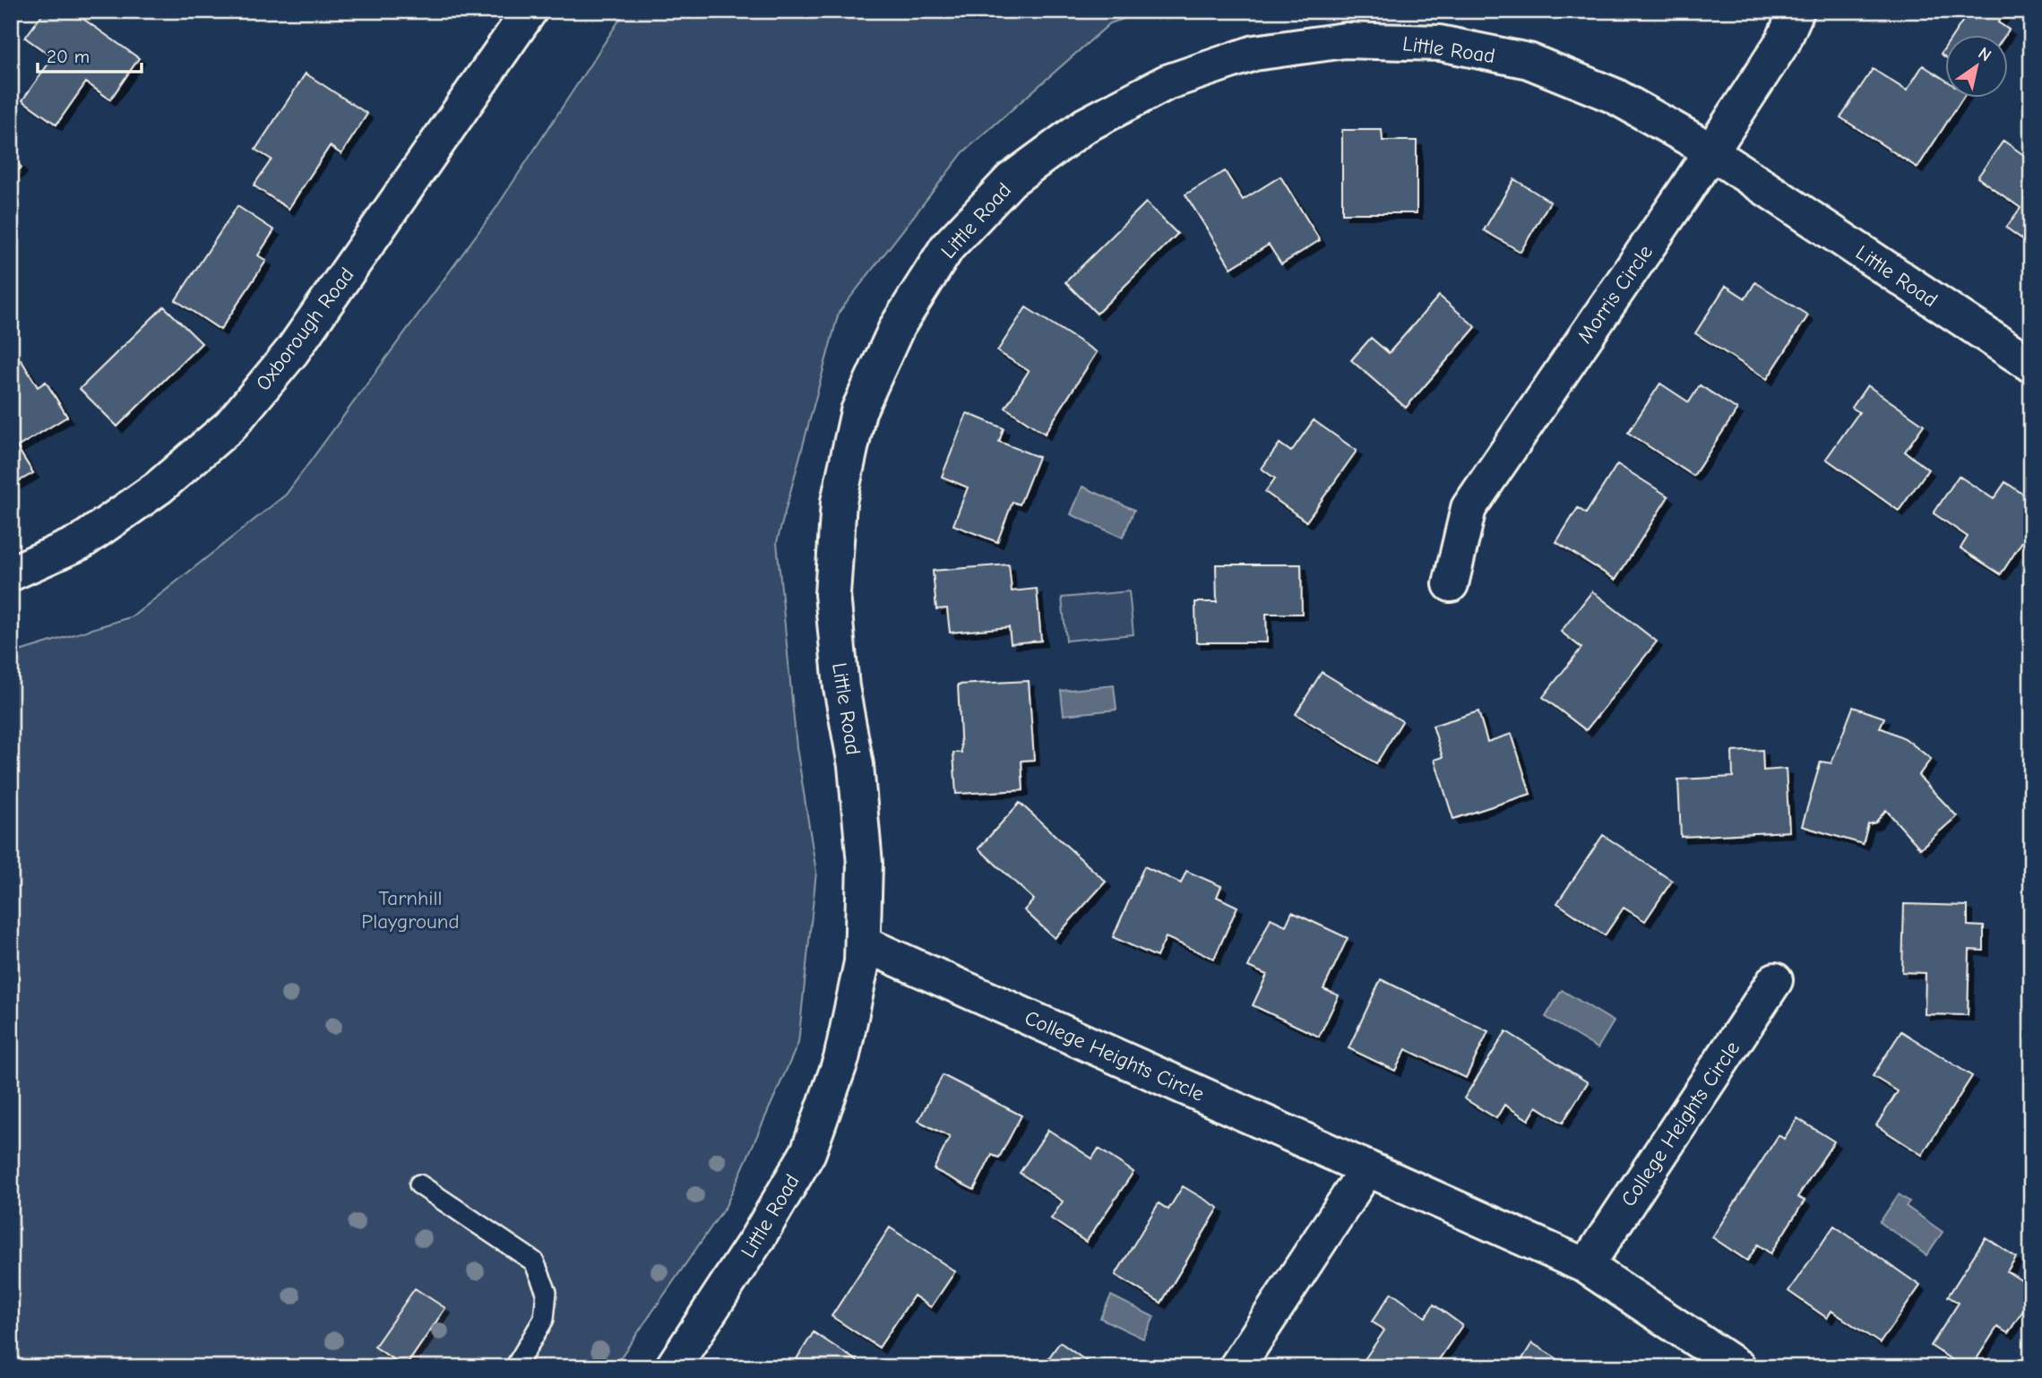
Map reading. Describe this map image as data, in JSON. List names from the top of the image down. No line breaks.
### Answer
{"streets":{"street":["Little Road","Morris Circle","Oxborough Road","College Heights Circle"]},"crossings":[["Little Road","Morris Circle"],["Little Road","College Heights Circle"]],"parks":["Tarnhill Playground"],"scale_bar":"20 m","north":"top right"}
